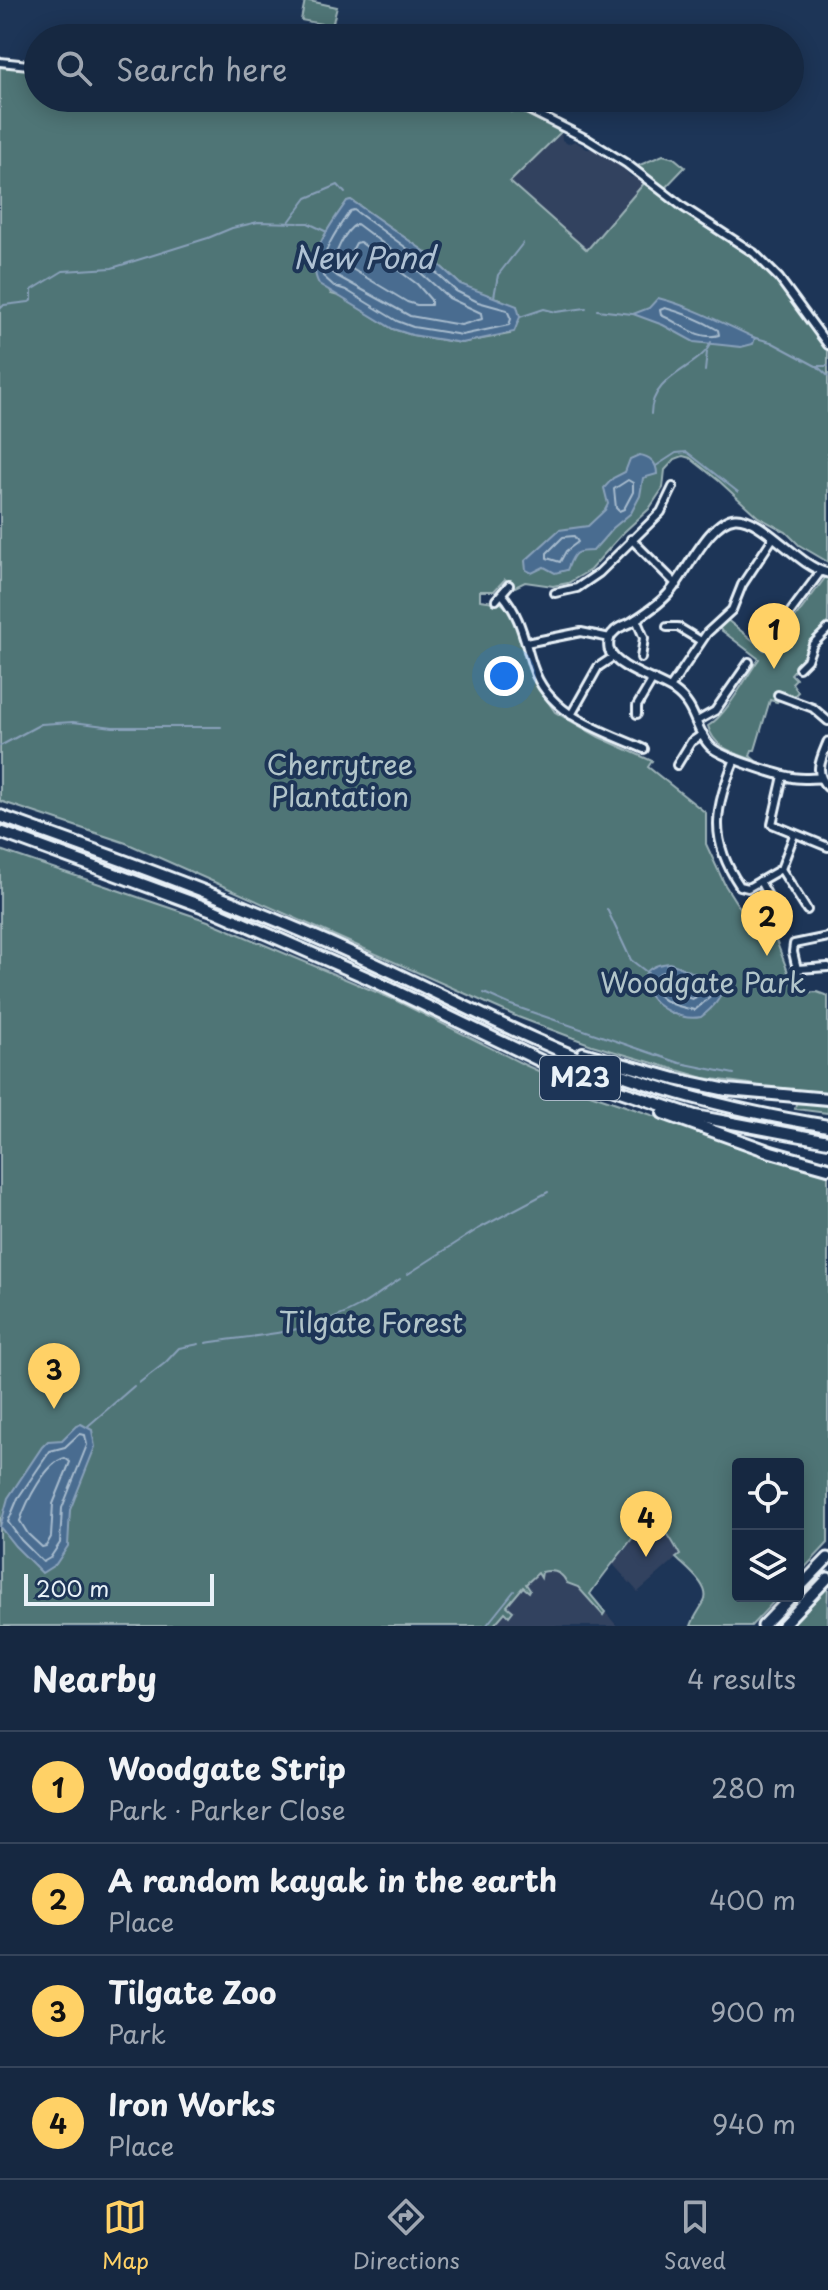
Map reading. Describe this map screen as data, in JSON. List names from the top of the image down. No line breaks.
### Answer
{"streets":{"highway":["M23"]},"water":["New Pond"],"parks":["Cherrytree Plantation","Woodgate Park","Tilgate Forest"],"scale_bar":"200 m","page":{"search":"Search here","pins":["1","2","3","4"],"scale":"200 m","heading":["Nearby","4 results"],"list":[{"mark":"1","name":"Woodgate Strip","note":"Park · Parker Close","value":"280 m"},{"mark":"2","name":"A random kayak in the earth","note":"Place","value":"400 m"},{"mark":"3","name":"Tilgate Zoo","note":"Park","value":"900 m"},{"mark":"4","name":"Iron Works","note":"Place","value":"940 m"}],"nav":["Map","Directions","Saved"]}}
